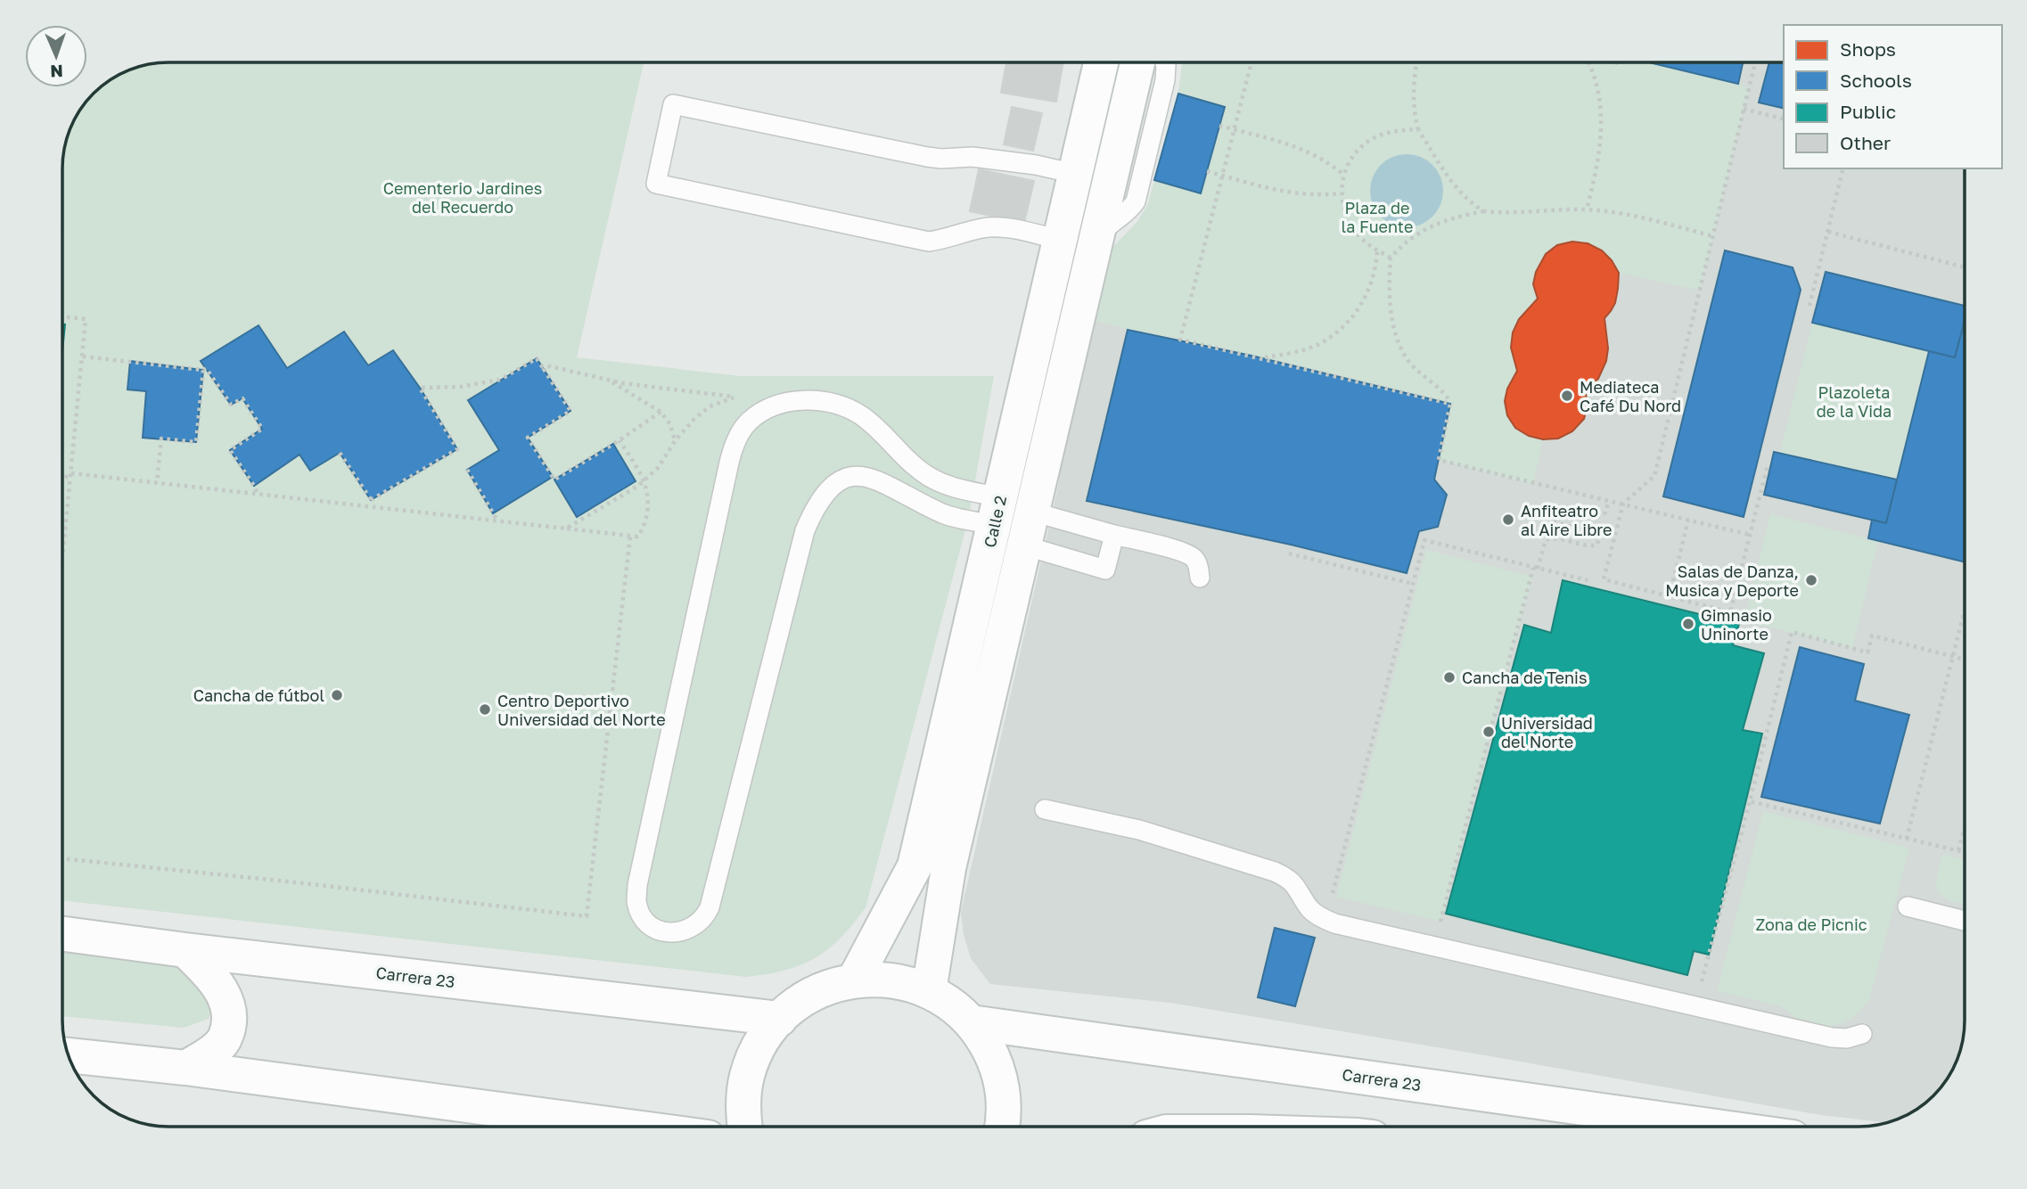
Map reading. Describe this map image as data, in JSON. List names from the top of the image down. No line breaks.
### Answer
{"streets":{"street":["Calle 2","Carrera 23"]},"parks":["Cementerio Jardines del Recuerdo","Plaza de la Fuente","Plazoleta de la Vida","Zona de Picnic"],"places":["Mediateca Café Du Nord","Anfiteatro al Aire Libre","Salas de Danza, Musica y Deporte","Gimnasio Uninorte","Cancha de Tenis","Cancha de fútbol","Centro Deportivo Universidad del Norte","Universidad del Norte"],"legend":["Shops","Schools","Public","Other"],"north":"bottom"}
